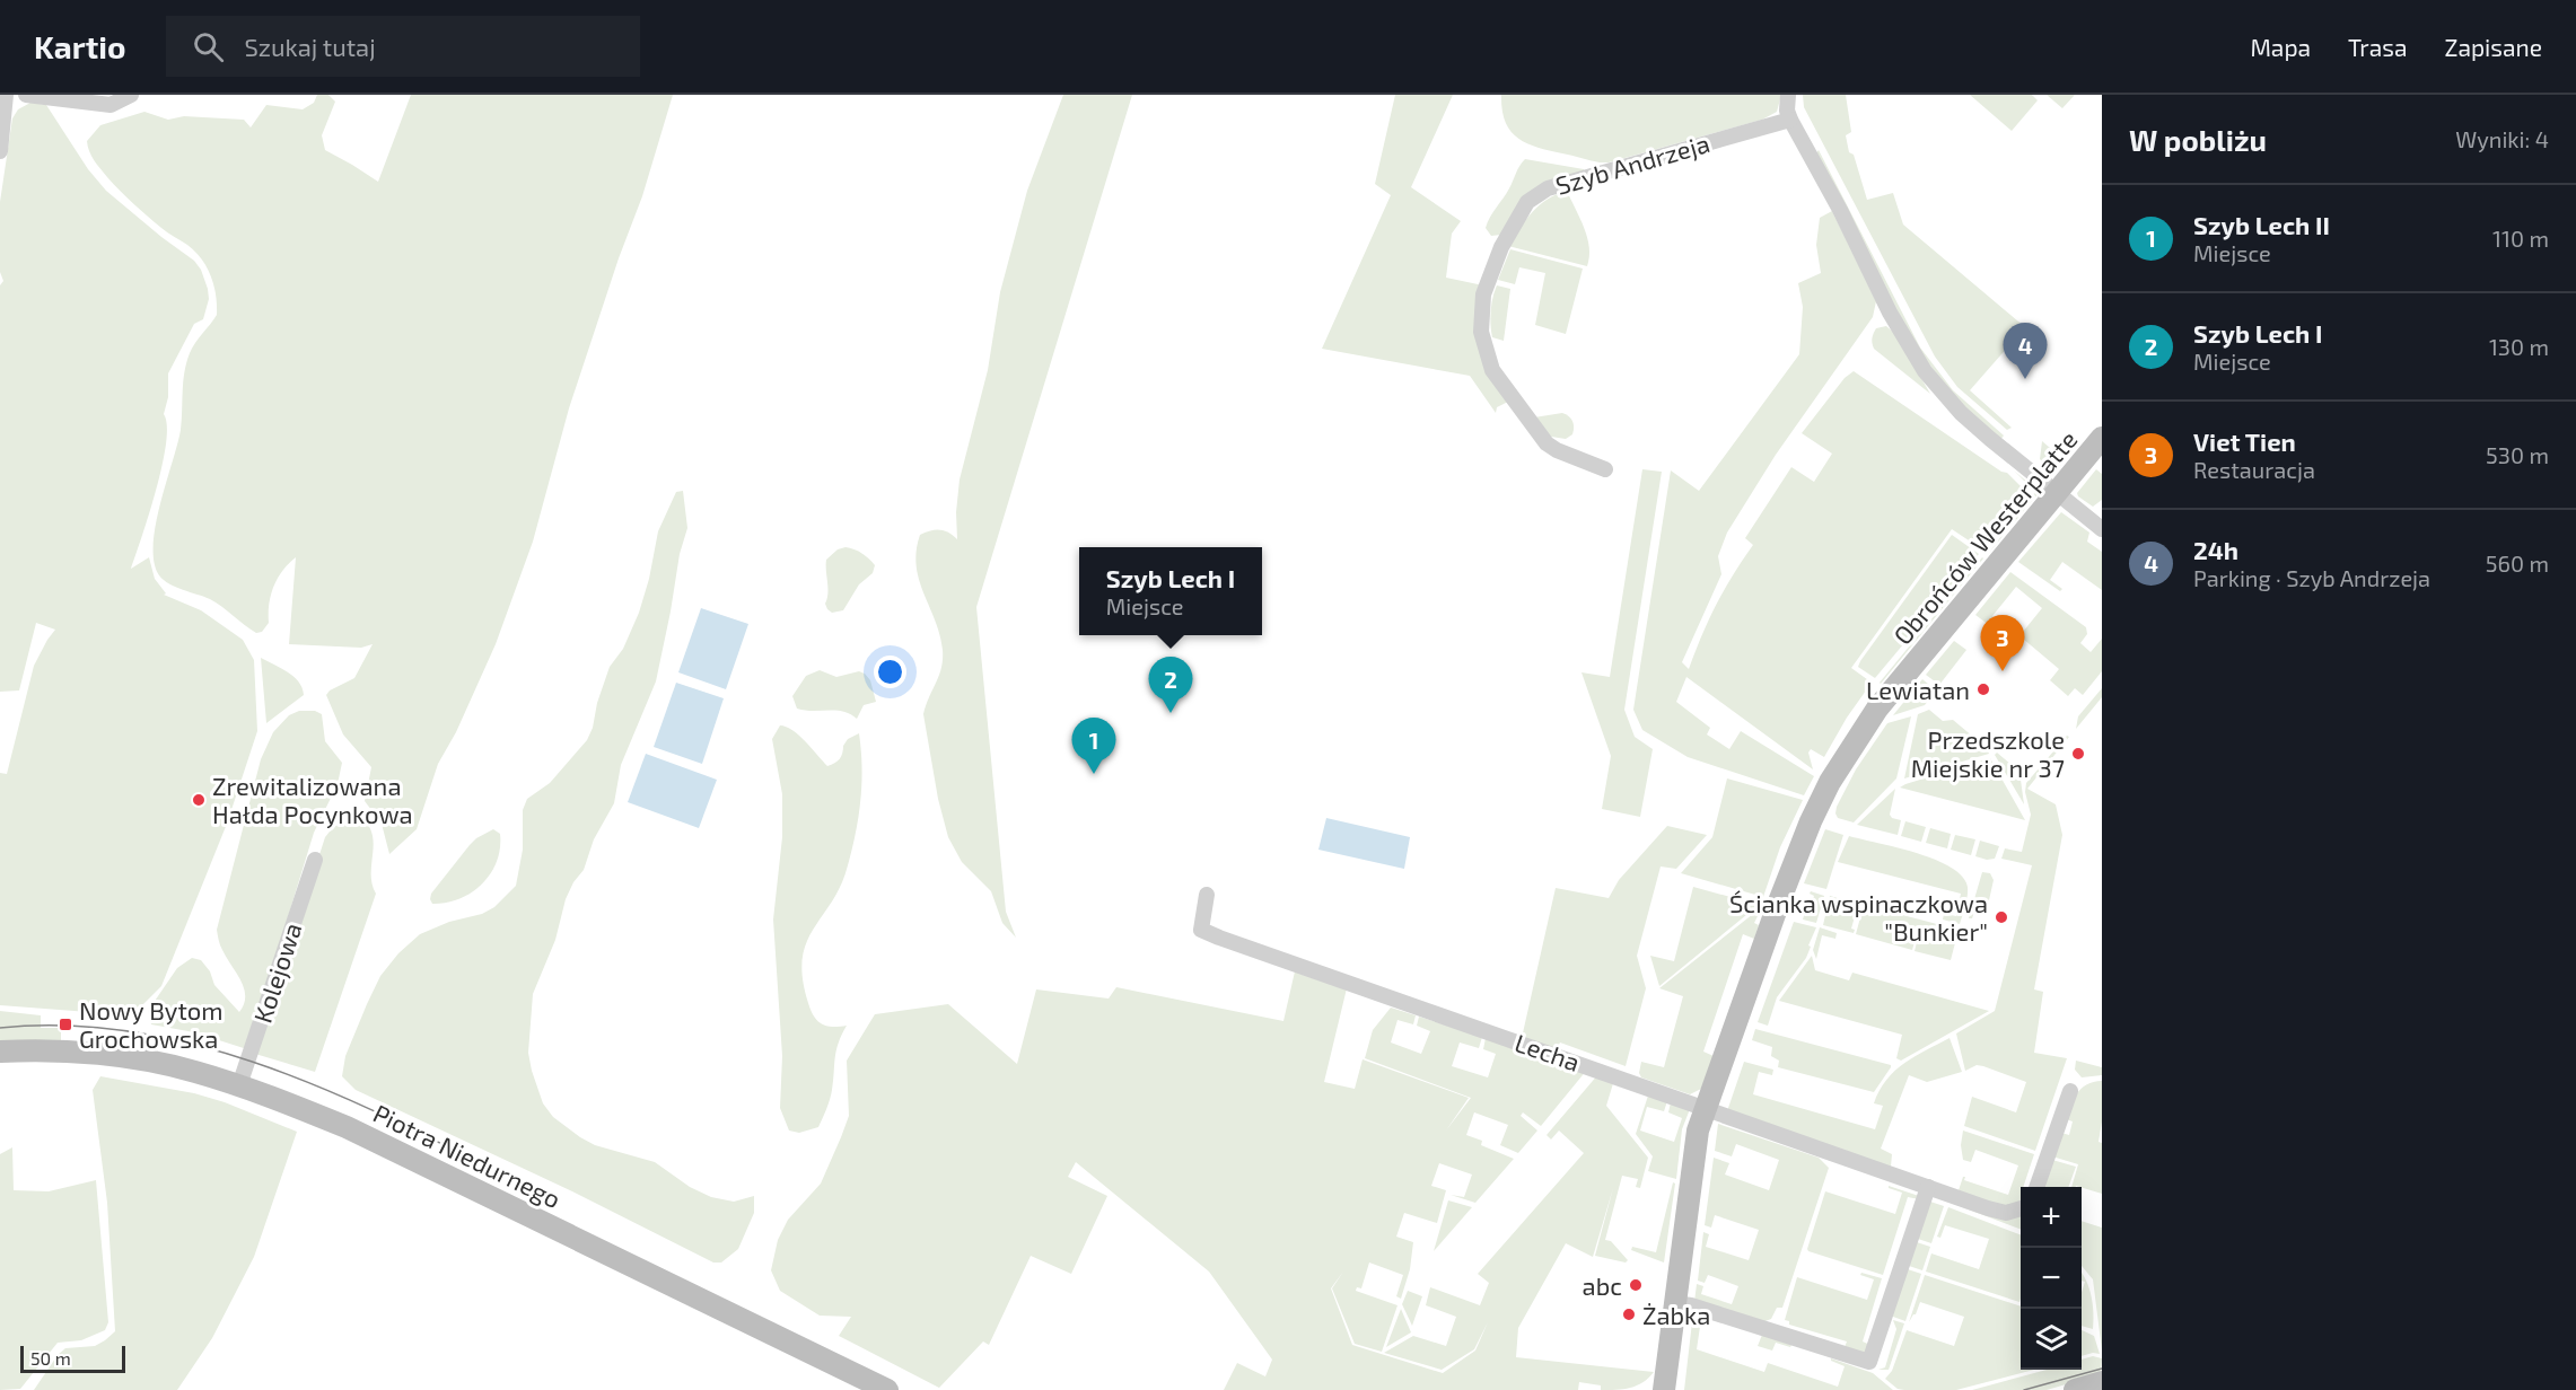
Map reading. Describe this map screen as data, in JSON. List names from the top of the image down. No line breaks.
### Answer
{"streets":{"street":["Szyb Andrzeja","Obrońców Westerplatte","Kolejowa","Lecha","Piotra Niedurnego"]},"crossings":[["Obrońców Westerplatte","Lecha"],["Kolejowa","Piotra Niedurnego"]],"places":{"other":["Lewiatan","Przedszkole Miejskie nr 37","Zrewitalizowana Hałda Pocynkowa","Ścianka wspinaczkowa \"Bunkier\"","abc","Żabka"],"transit":["Nowy Bytom Grochowska"]},"scale_bar":"50 m","page":{"header":"Kartio","search":"Szukaj tutaj","nav":["Mapa","Trasa","Zapisane"],"heading":["W pobliżu","Wyniki: 4"],"list":[{"mark":"1","name":"Szyb Lech II","note":"Miejsce","value":"110 m"},{"mark":"2","name":"Szyb Lech I","note":"Miejsce","value":"130 m"},{"mark":"3","name":"Viet Tien","note":"Restauracja","value":"530 m"},{"mark":"4","name":"24h","note":"Parking · Szyb Andrzeja","value":"560 m"}],"pins":["4","3","2","1"],"popup":["Szyb Lech I","Miejsce"],"map_buttons":["+","−"],"scale":"50 m"}}
